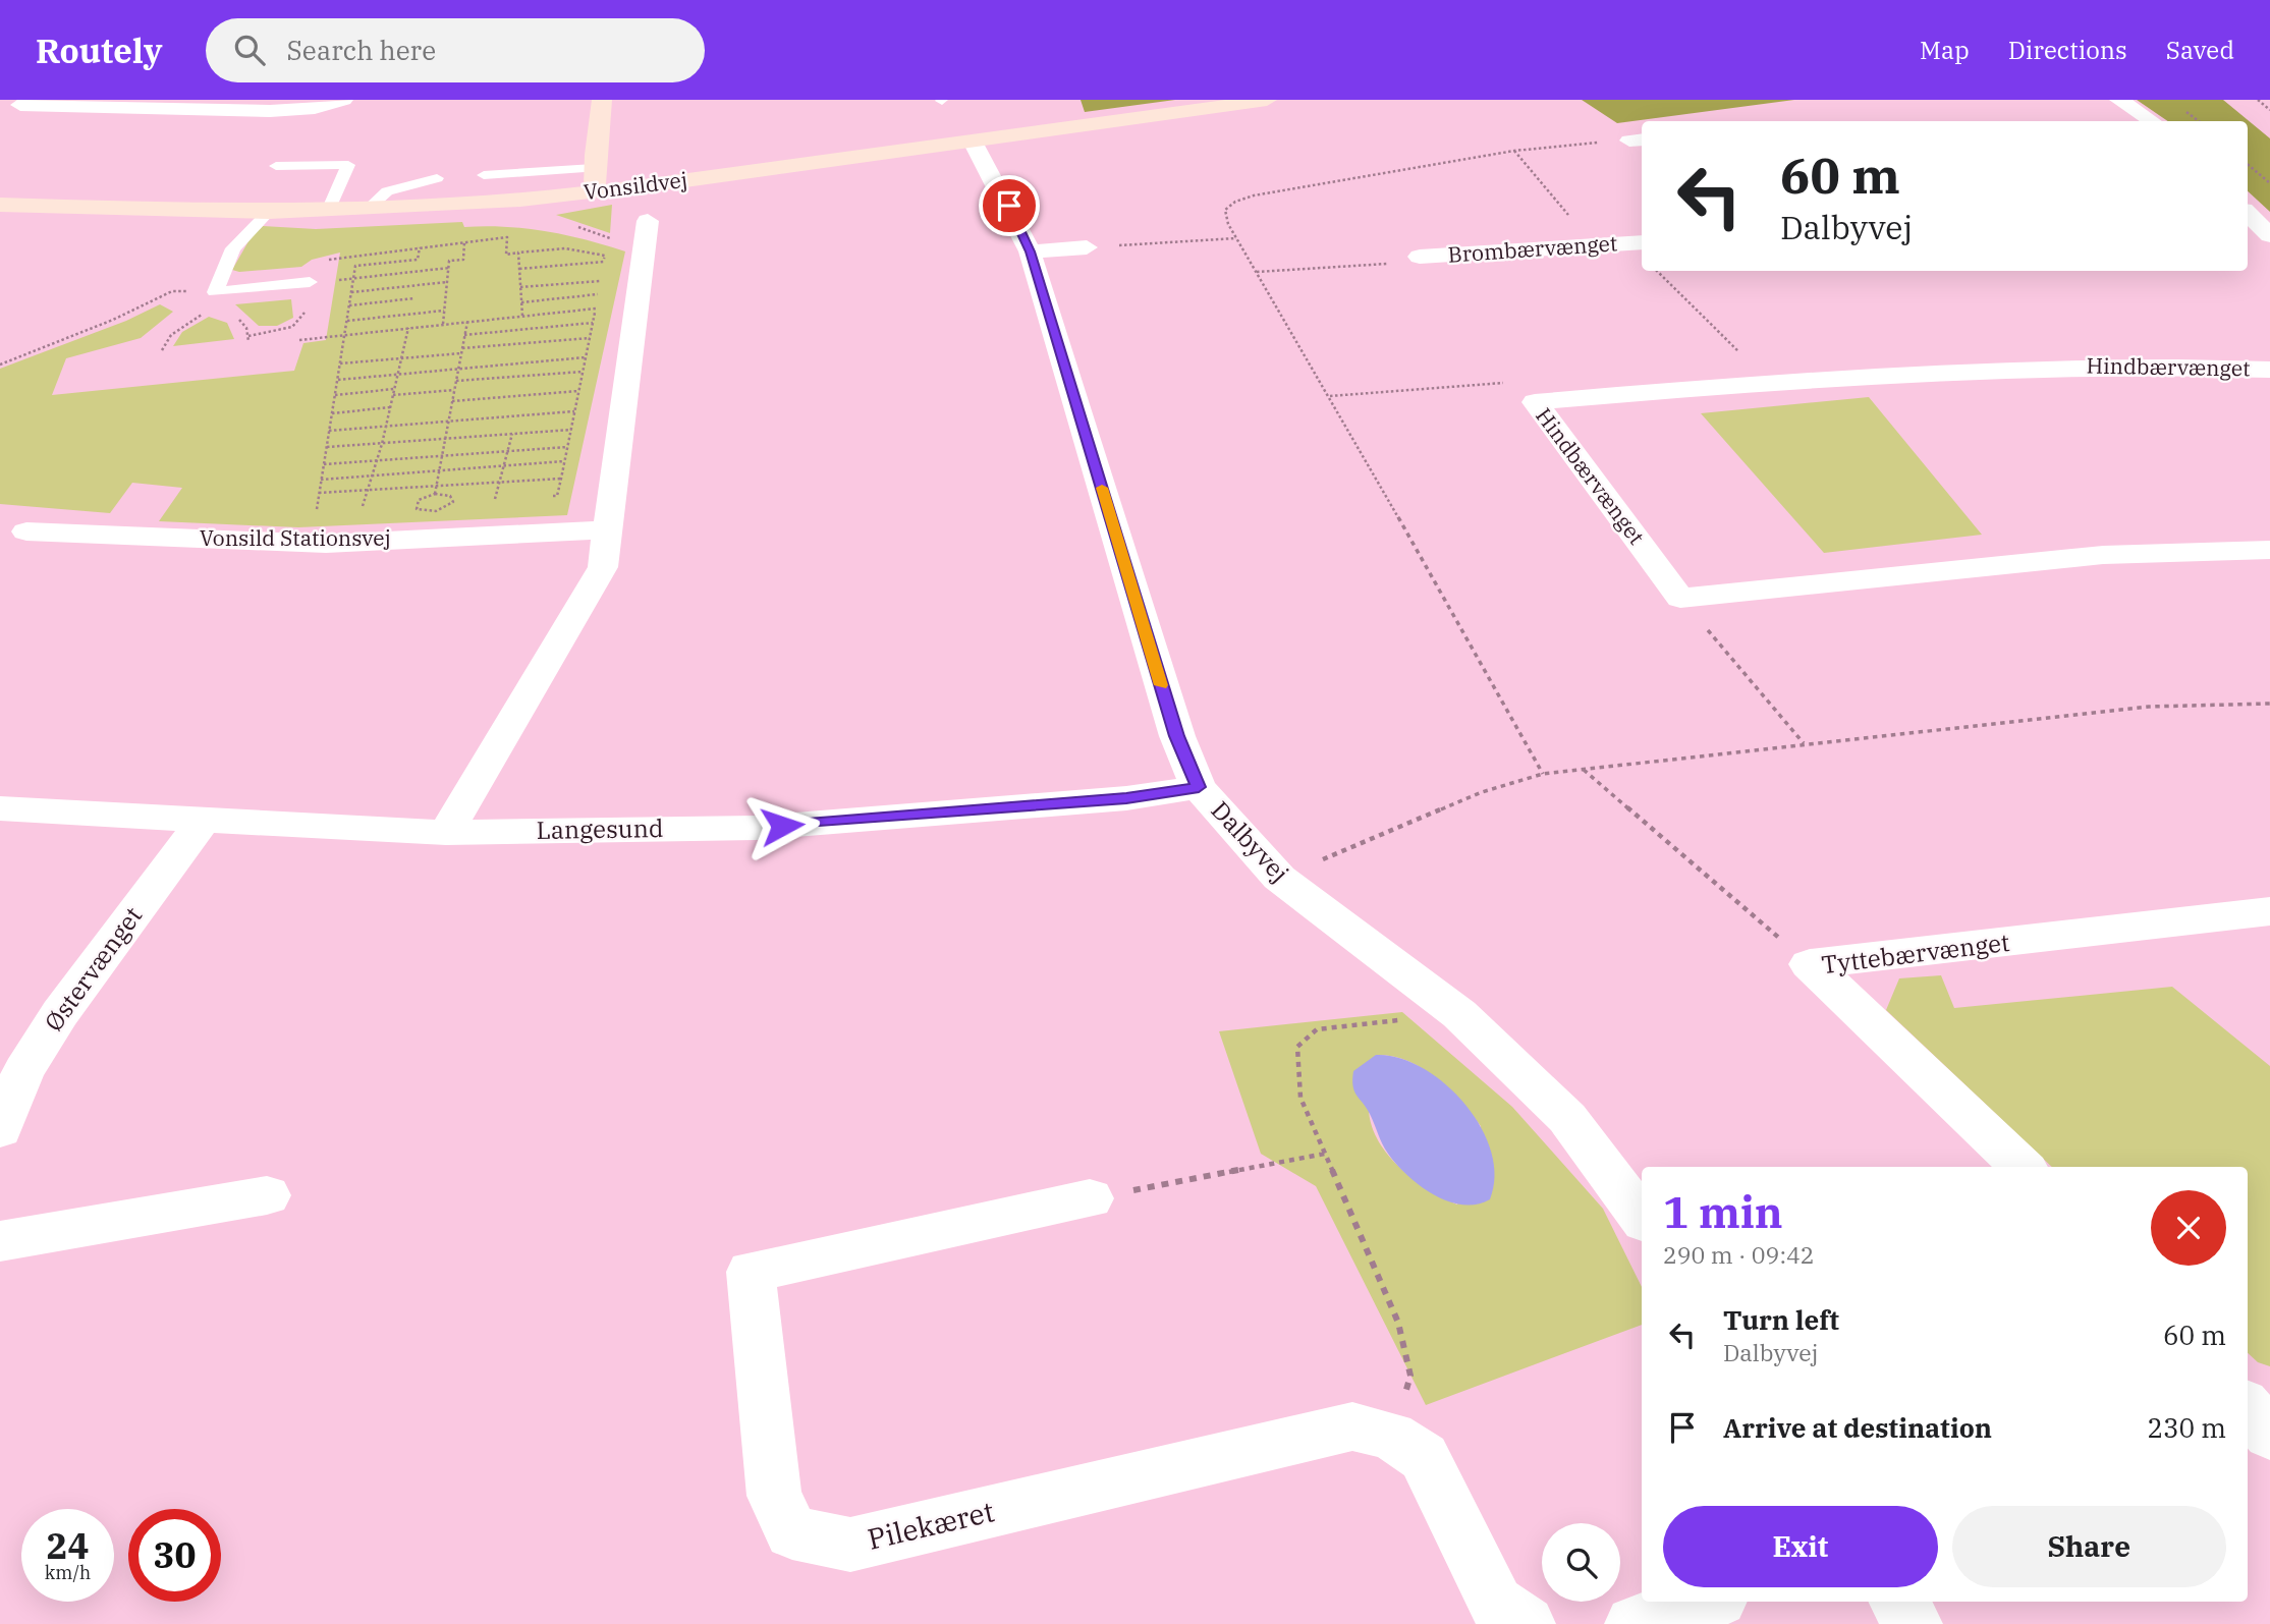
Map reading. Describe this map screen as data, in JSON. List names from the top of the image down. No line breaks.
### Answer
{"streets":{"main road":["Vonsildvej"],"street":["Brombærvænget","Hindbærvænget","Vonsild Stationsvej","Langesund","Dalbyvej","Tyttebærvænget","Østervænget","Pilekæret"]},"crossings":[["Vonsildvej","Dalbyvej"],["Langesund","Dalbyvej"],["Langesund","Østervænget"]],"page":{"header":"Routely","search":"Search here","nav":["Map","Directions","Saved"],"turn":["60 m","Dalbyvej"],"heading":["1 min","290 m · 09:42"],"list":[{"name":"Turn left","note":"Dalbyvej","value":"60 m"},{"name":"Arrive at destination","value":"230 m"}],"buttons":["Exit","Share"],"speed":"24 km/h","limit":"30"}}
